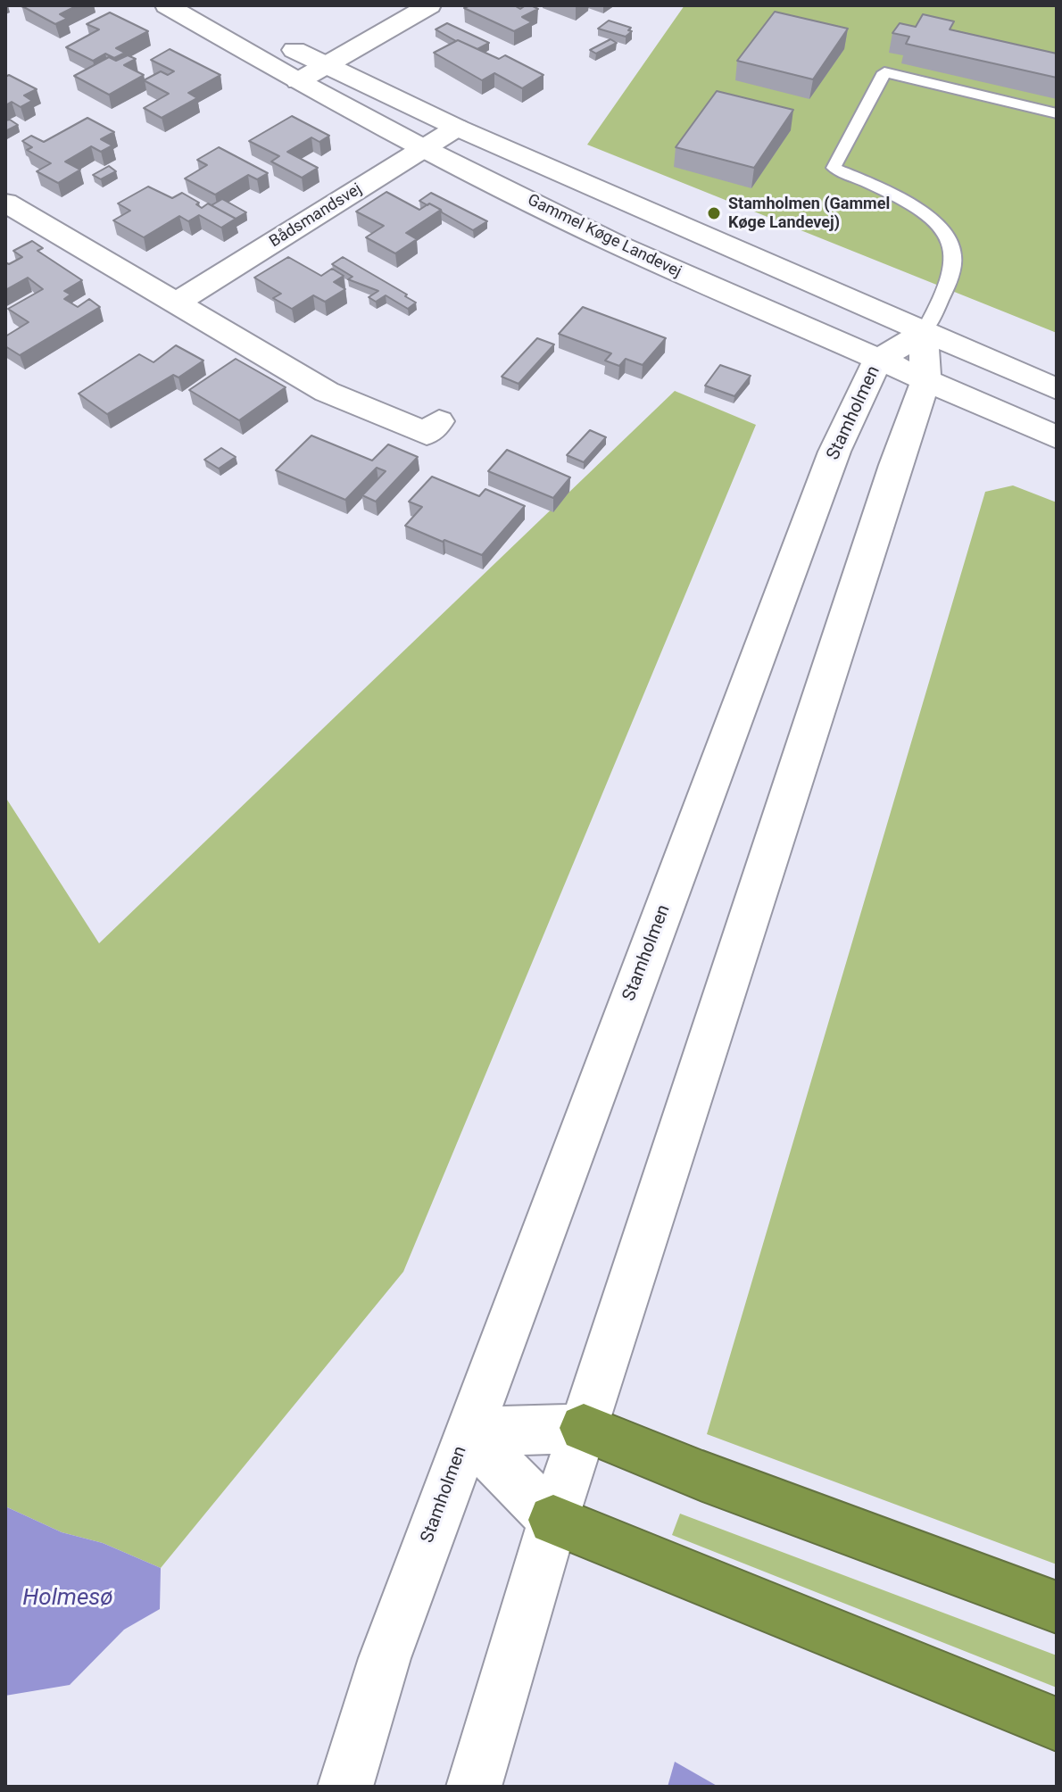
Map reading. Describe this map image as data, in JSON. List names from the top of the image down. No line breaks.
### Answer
{"streets":{"street":["Bådsmandsvej","Gammel Køge Landevej","Stamholmen"]},"crossings":[["Bådsmandsvej","Gammel Køge Landevej"],["Gammel Køge Landevej","Stamholmen"]],"water":["Holmesø"],"places":["Stamholmen (Gammel Køge Landevej)"]}
